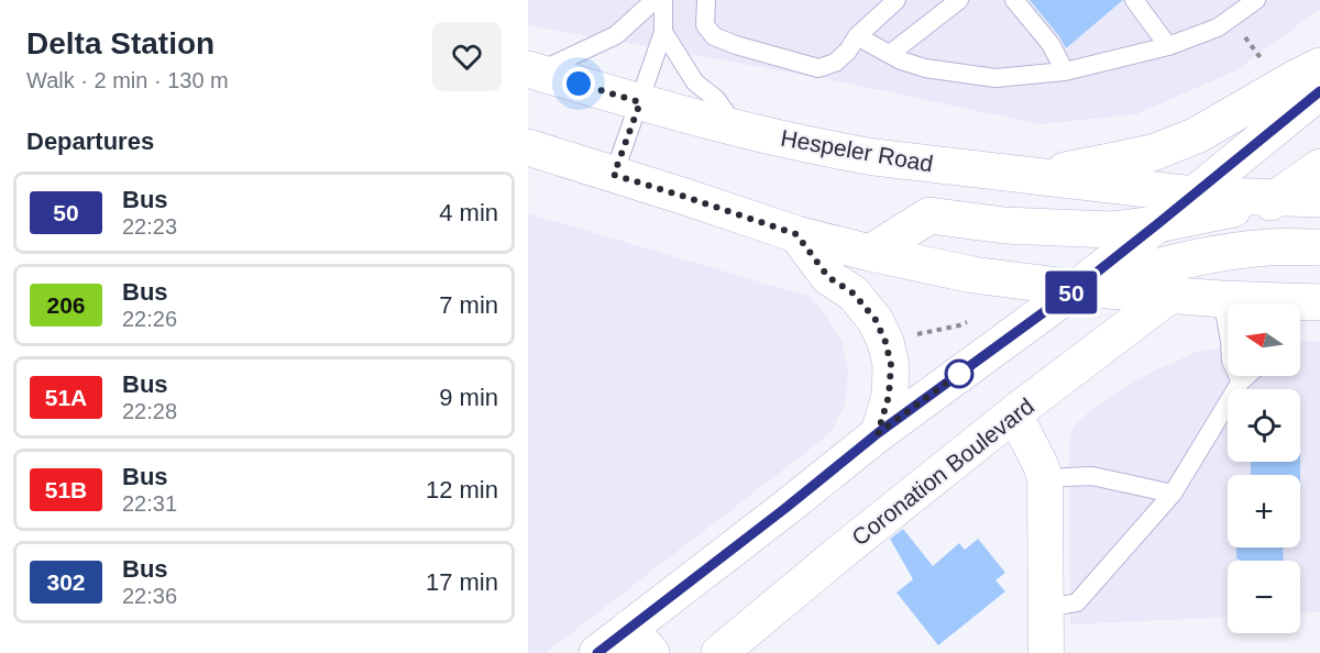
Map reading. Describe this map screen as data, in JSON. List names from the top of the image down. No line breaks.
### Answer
{"streets":{"main road":["Hespeler Road","Coronation Boulevard"]},"crossings":[["Hespeler Road","Coronation Boulevard"]],"lines":["bus line 50"],"north":"left","page":{"heading":[["Delta Station","Walk · 2 min · 130 m"],"Departures"],"on_map":"50","list":[{"mark":"50","name":"Bus","note":"22:23","value":"4 min"},{"mark":"206","name":"Bus","note":"22:26","value":"7 min"},{"mark":"51A","name":"Bus","note":"22:28","value":"9 min"},{"mark":"51B","name":"Bus","note":"22:31","value":"12 min"},{"mark":"302","name":"Bus","note":"22:36","value":"17 min"}],"map_buttons":["+","−"]}}
